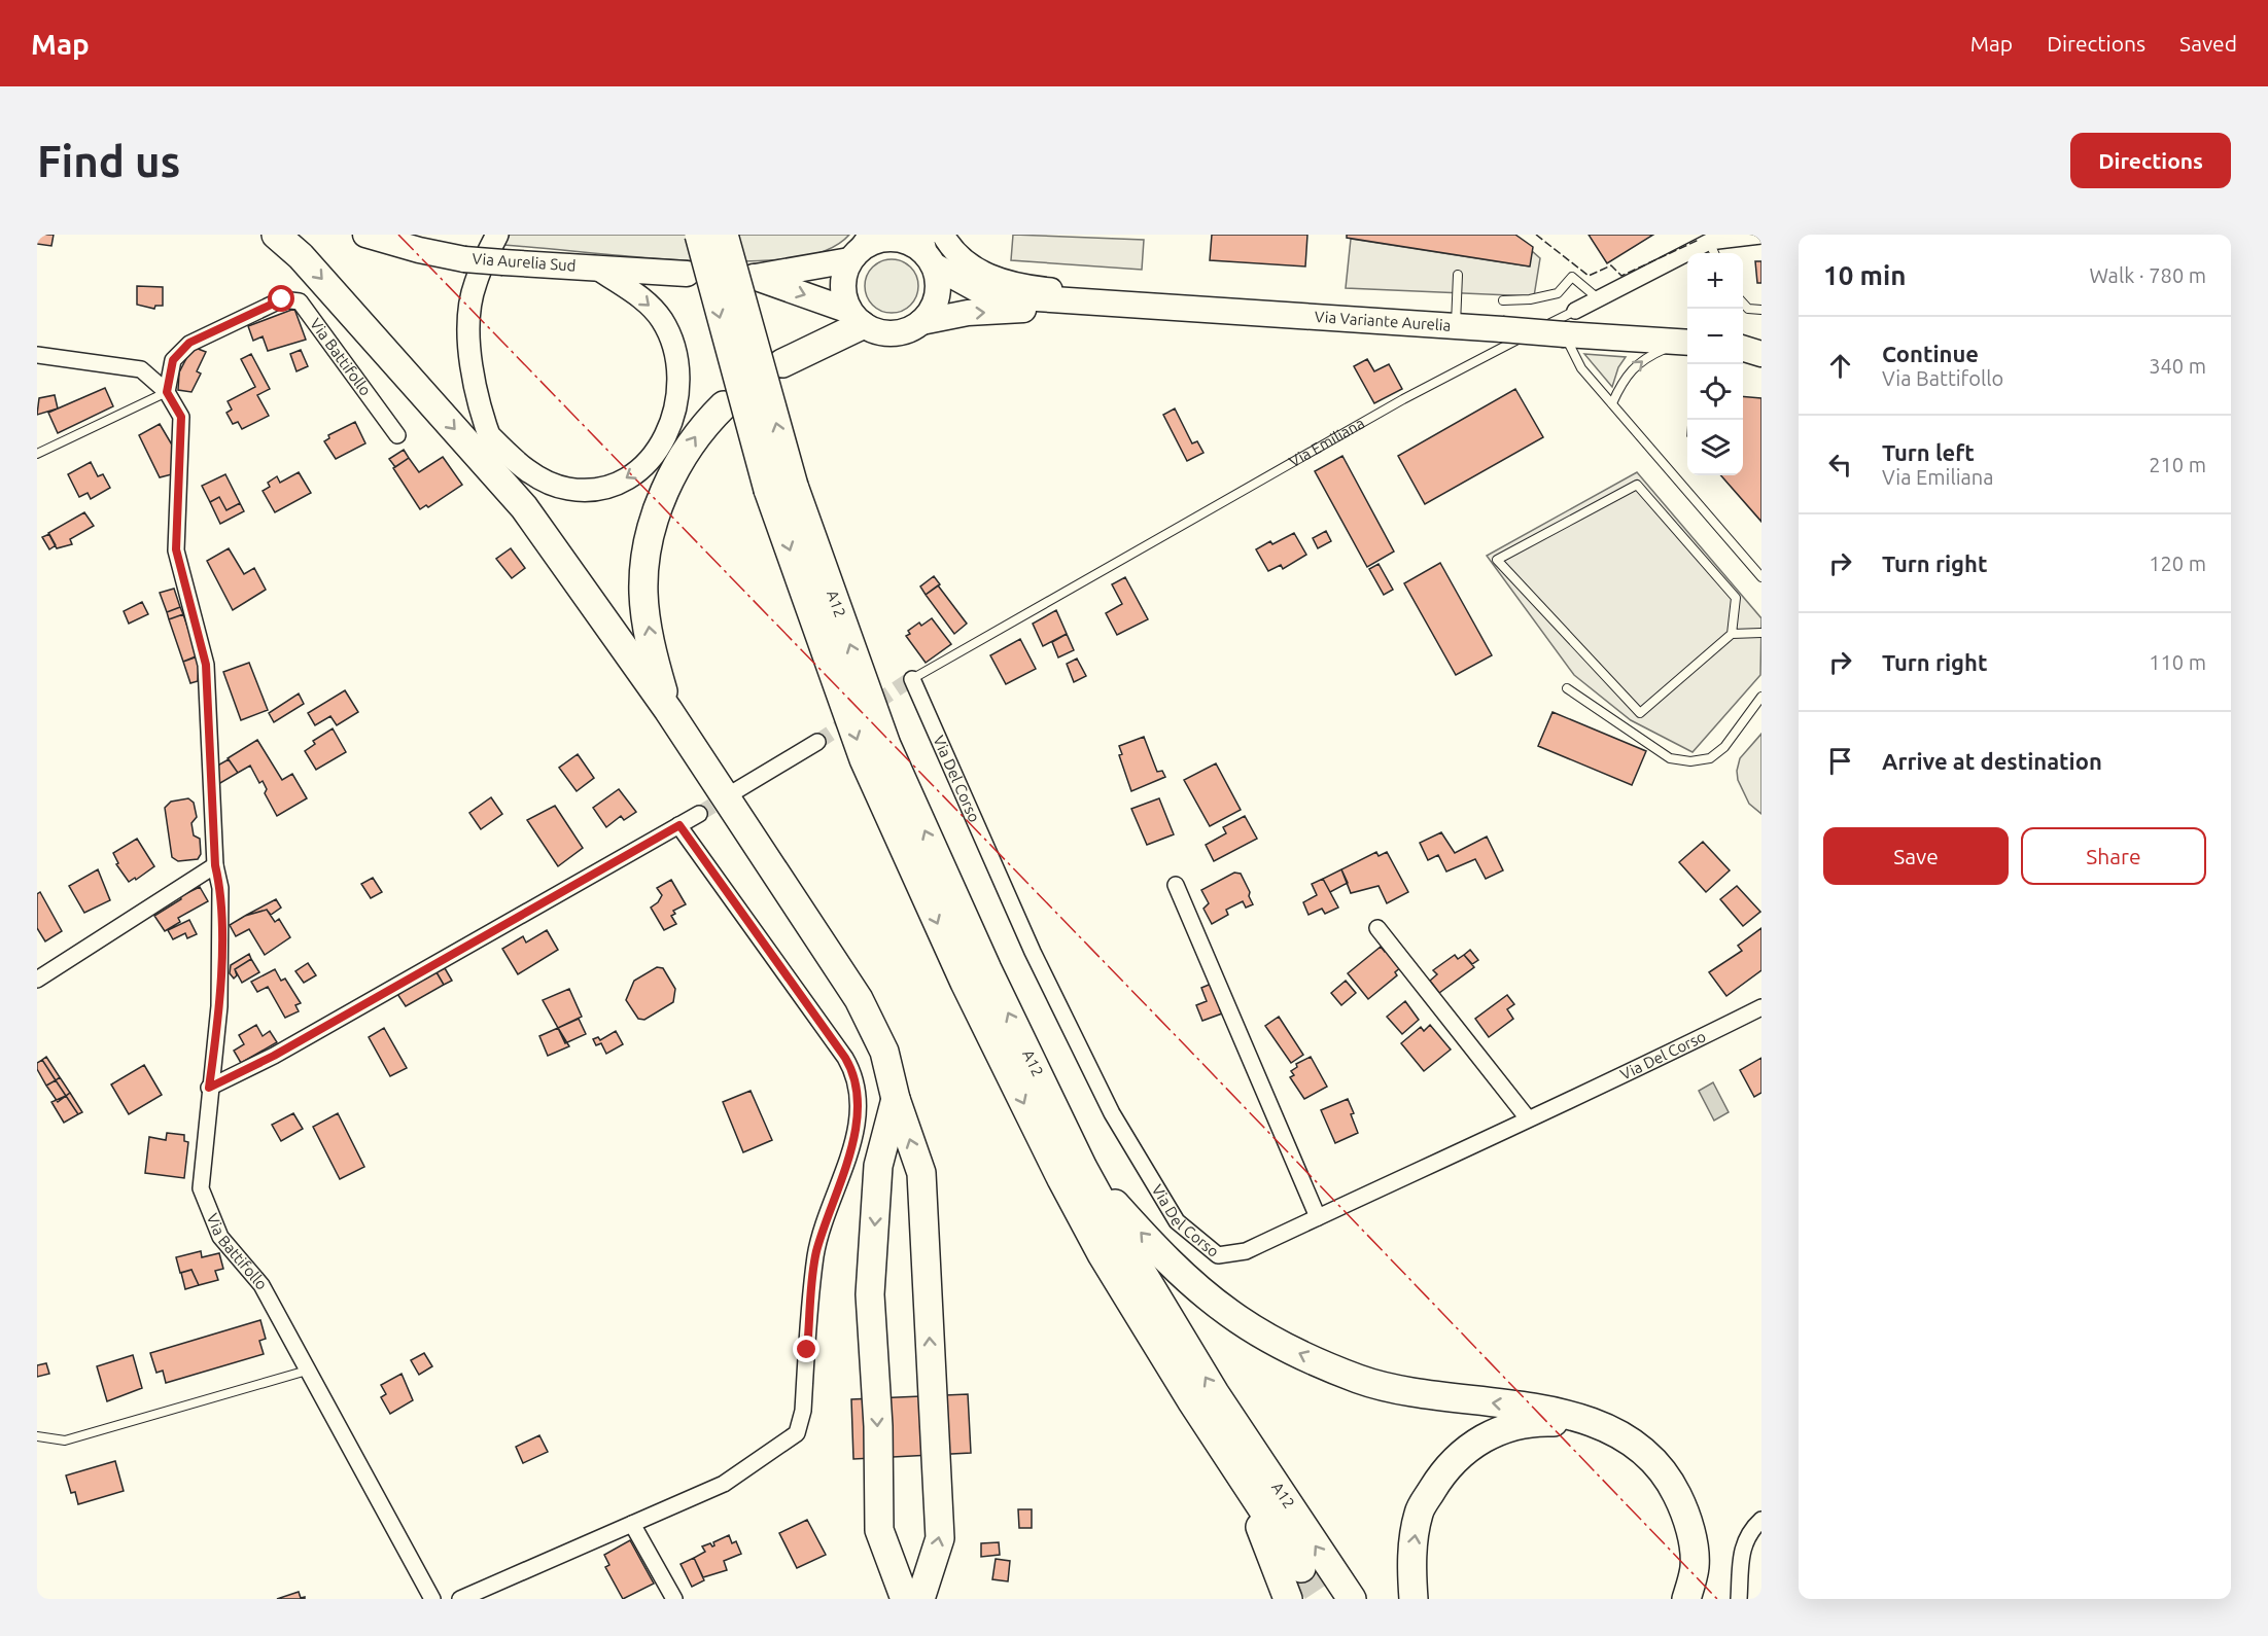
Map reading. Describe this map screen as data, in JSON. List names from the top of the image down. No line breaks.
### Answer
{"streets":{"highway":["A12"],"main road":["Via Aurelia Sud","Via Variante Aurelia"],"street":["Via Battifollo","Via Emiliana","Via Del Corso"]},"crossings":[["Via Emiliana","Via Del Corso"]],"page":{"header":"Map","nav":["Map","Directions","Saved"],"buttons":["Directions",["Save","Share"]],"title":"Find us","heading":["10 min","Walk · 780 m"],"map_buttons":["+","−"],"list":[["Continue","Via Battifollo","340 m"],["Turn left","Via Emiliana","210 m"],["Turn right","120 m"],["Turn right","110 m"],"Arrive at destination"]}}
